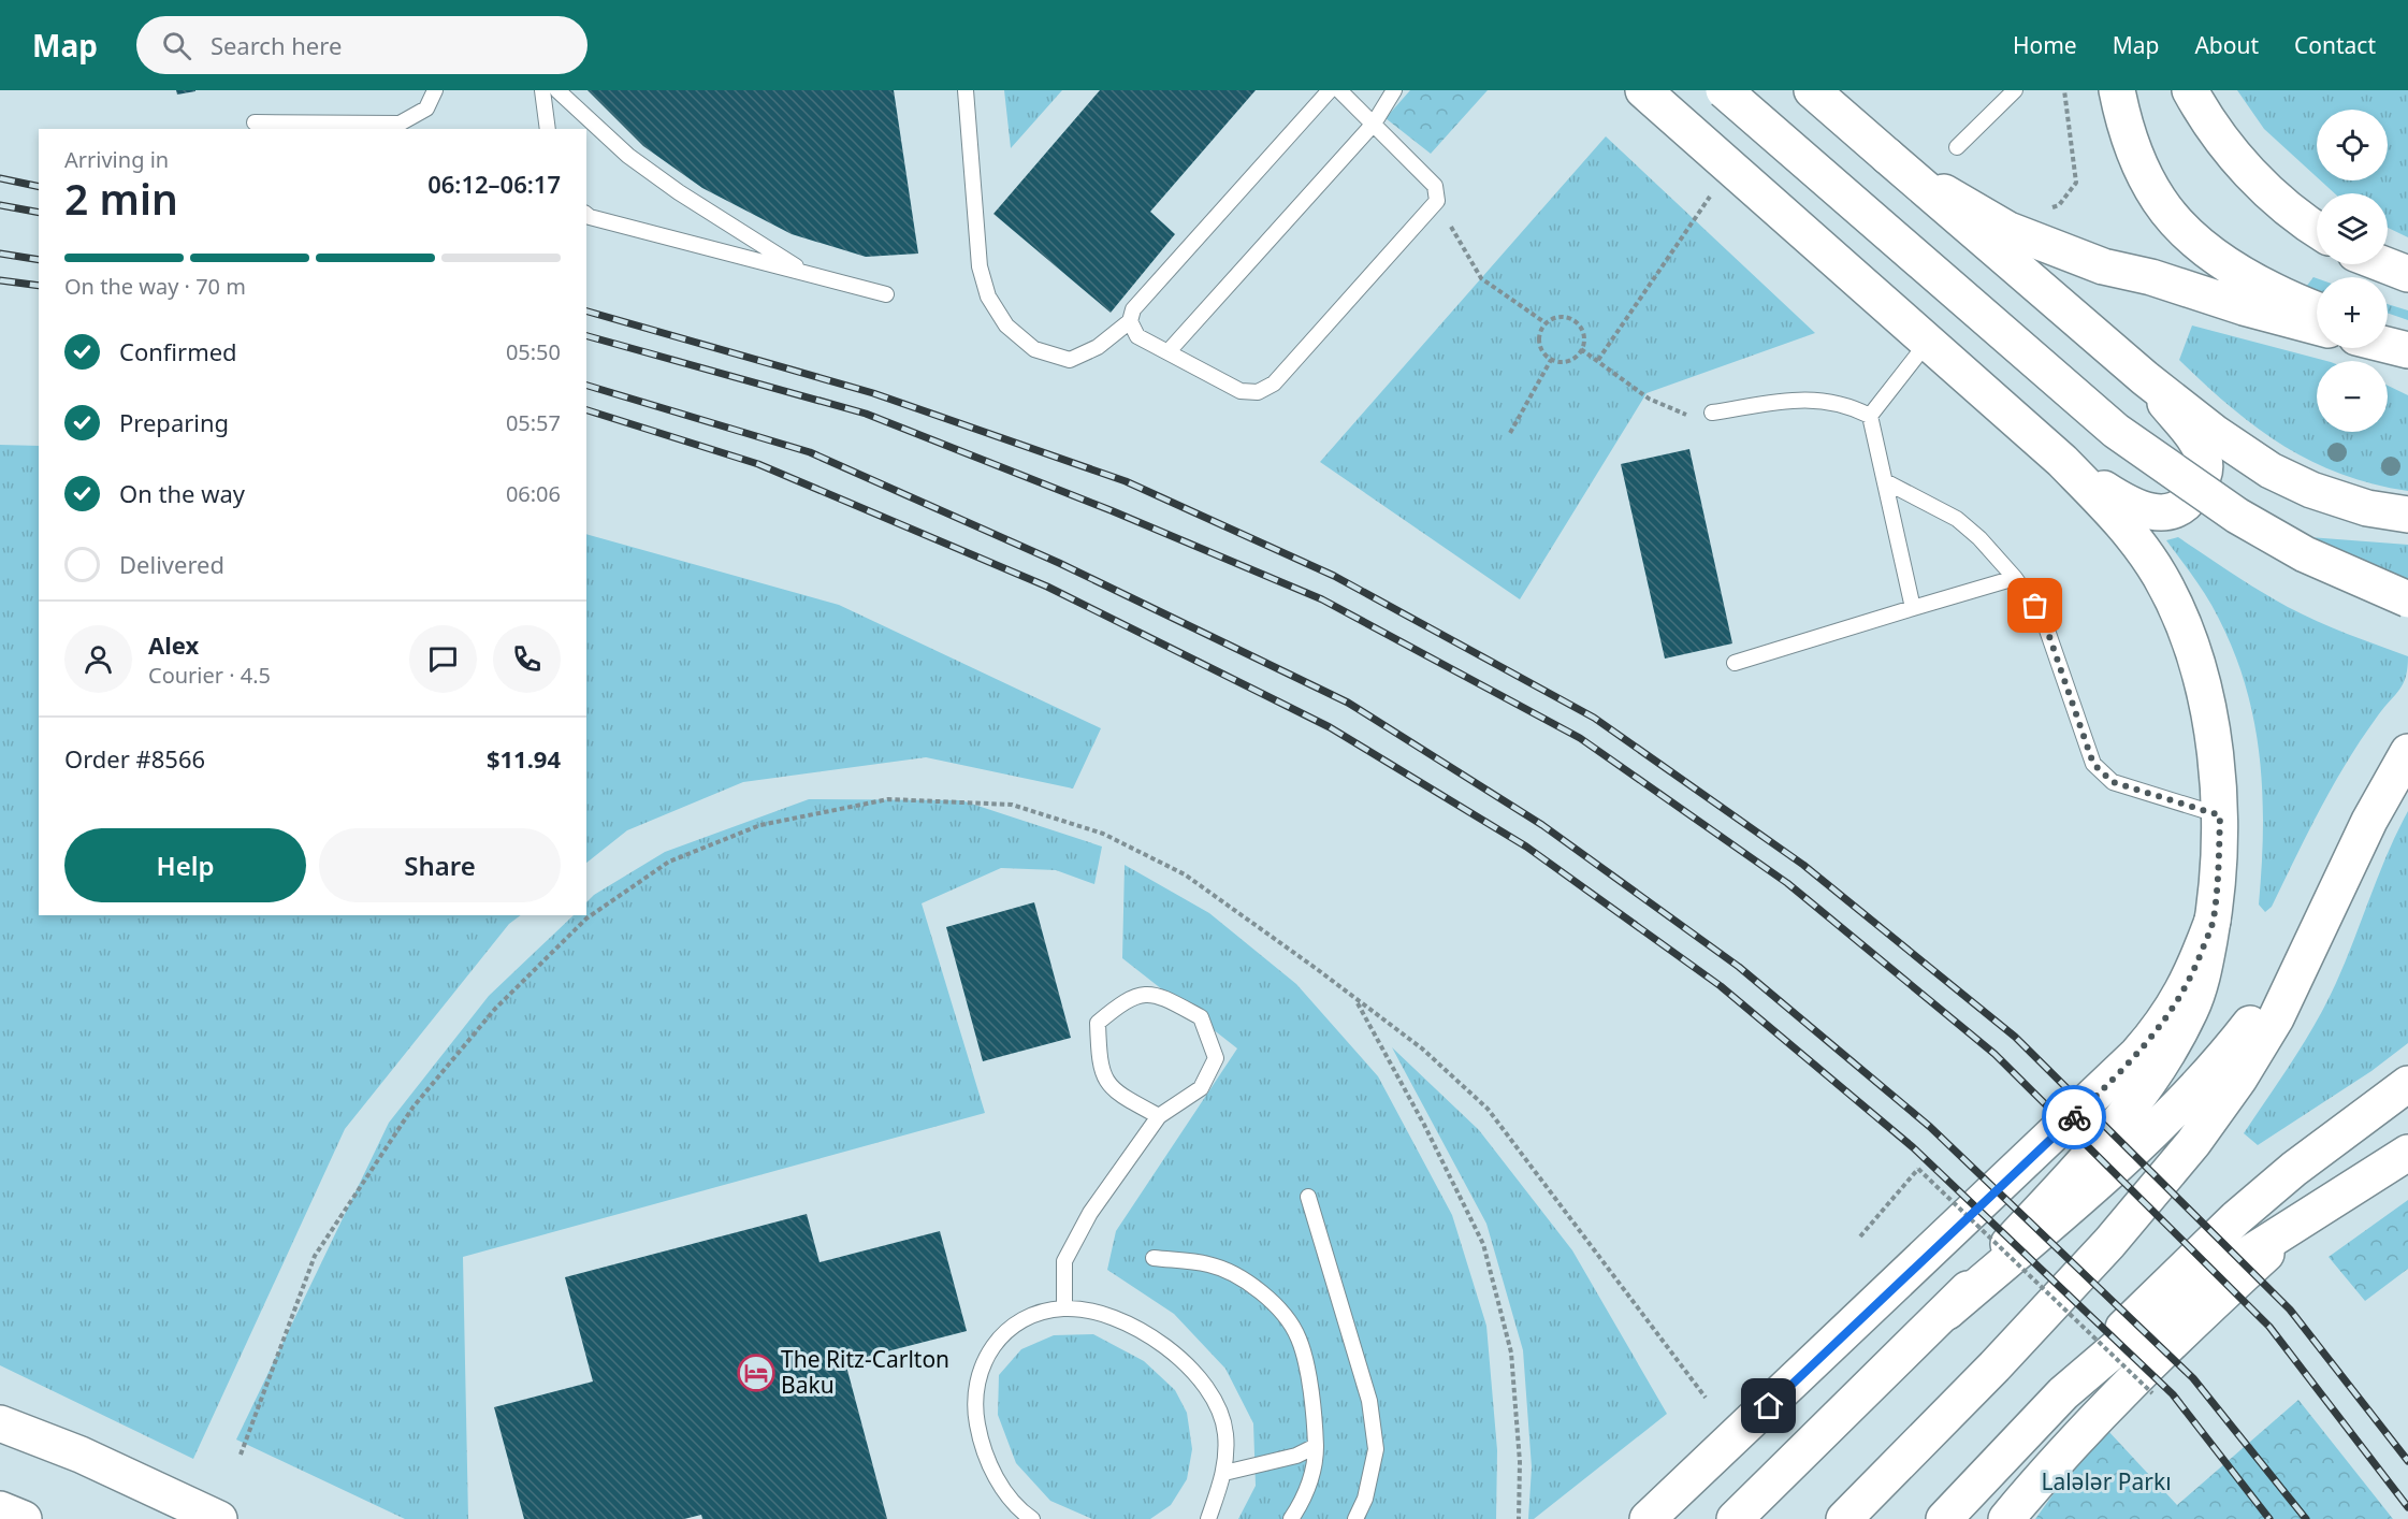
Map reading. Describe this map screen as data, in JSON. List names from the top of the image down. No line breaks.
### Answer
{"parks":["Lalələr Parkı"],"places":{"hotel":["The Ritz-Carlton Baku"]},"page":{"header":"Map","search":"Search here","nav":["Home","Map","About","Contact"],"map_buttons":["+","−"],"heading":["2 min","Arriving in","06:12–06:17"],"panel":["Alex","Courier · 4.5","Order #8566","$11.94"],"bar":"On the way · 70 m","list":[["Confirmed","05:50"],["Preparing","05:57"],["On the way","06:06"],"Delivered"],"buttons":["Help","Share"]}}
